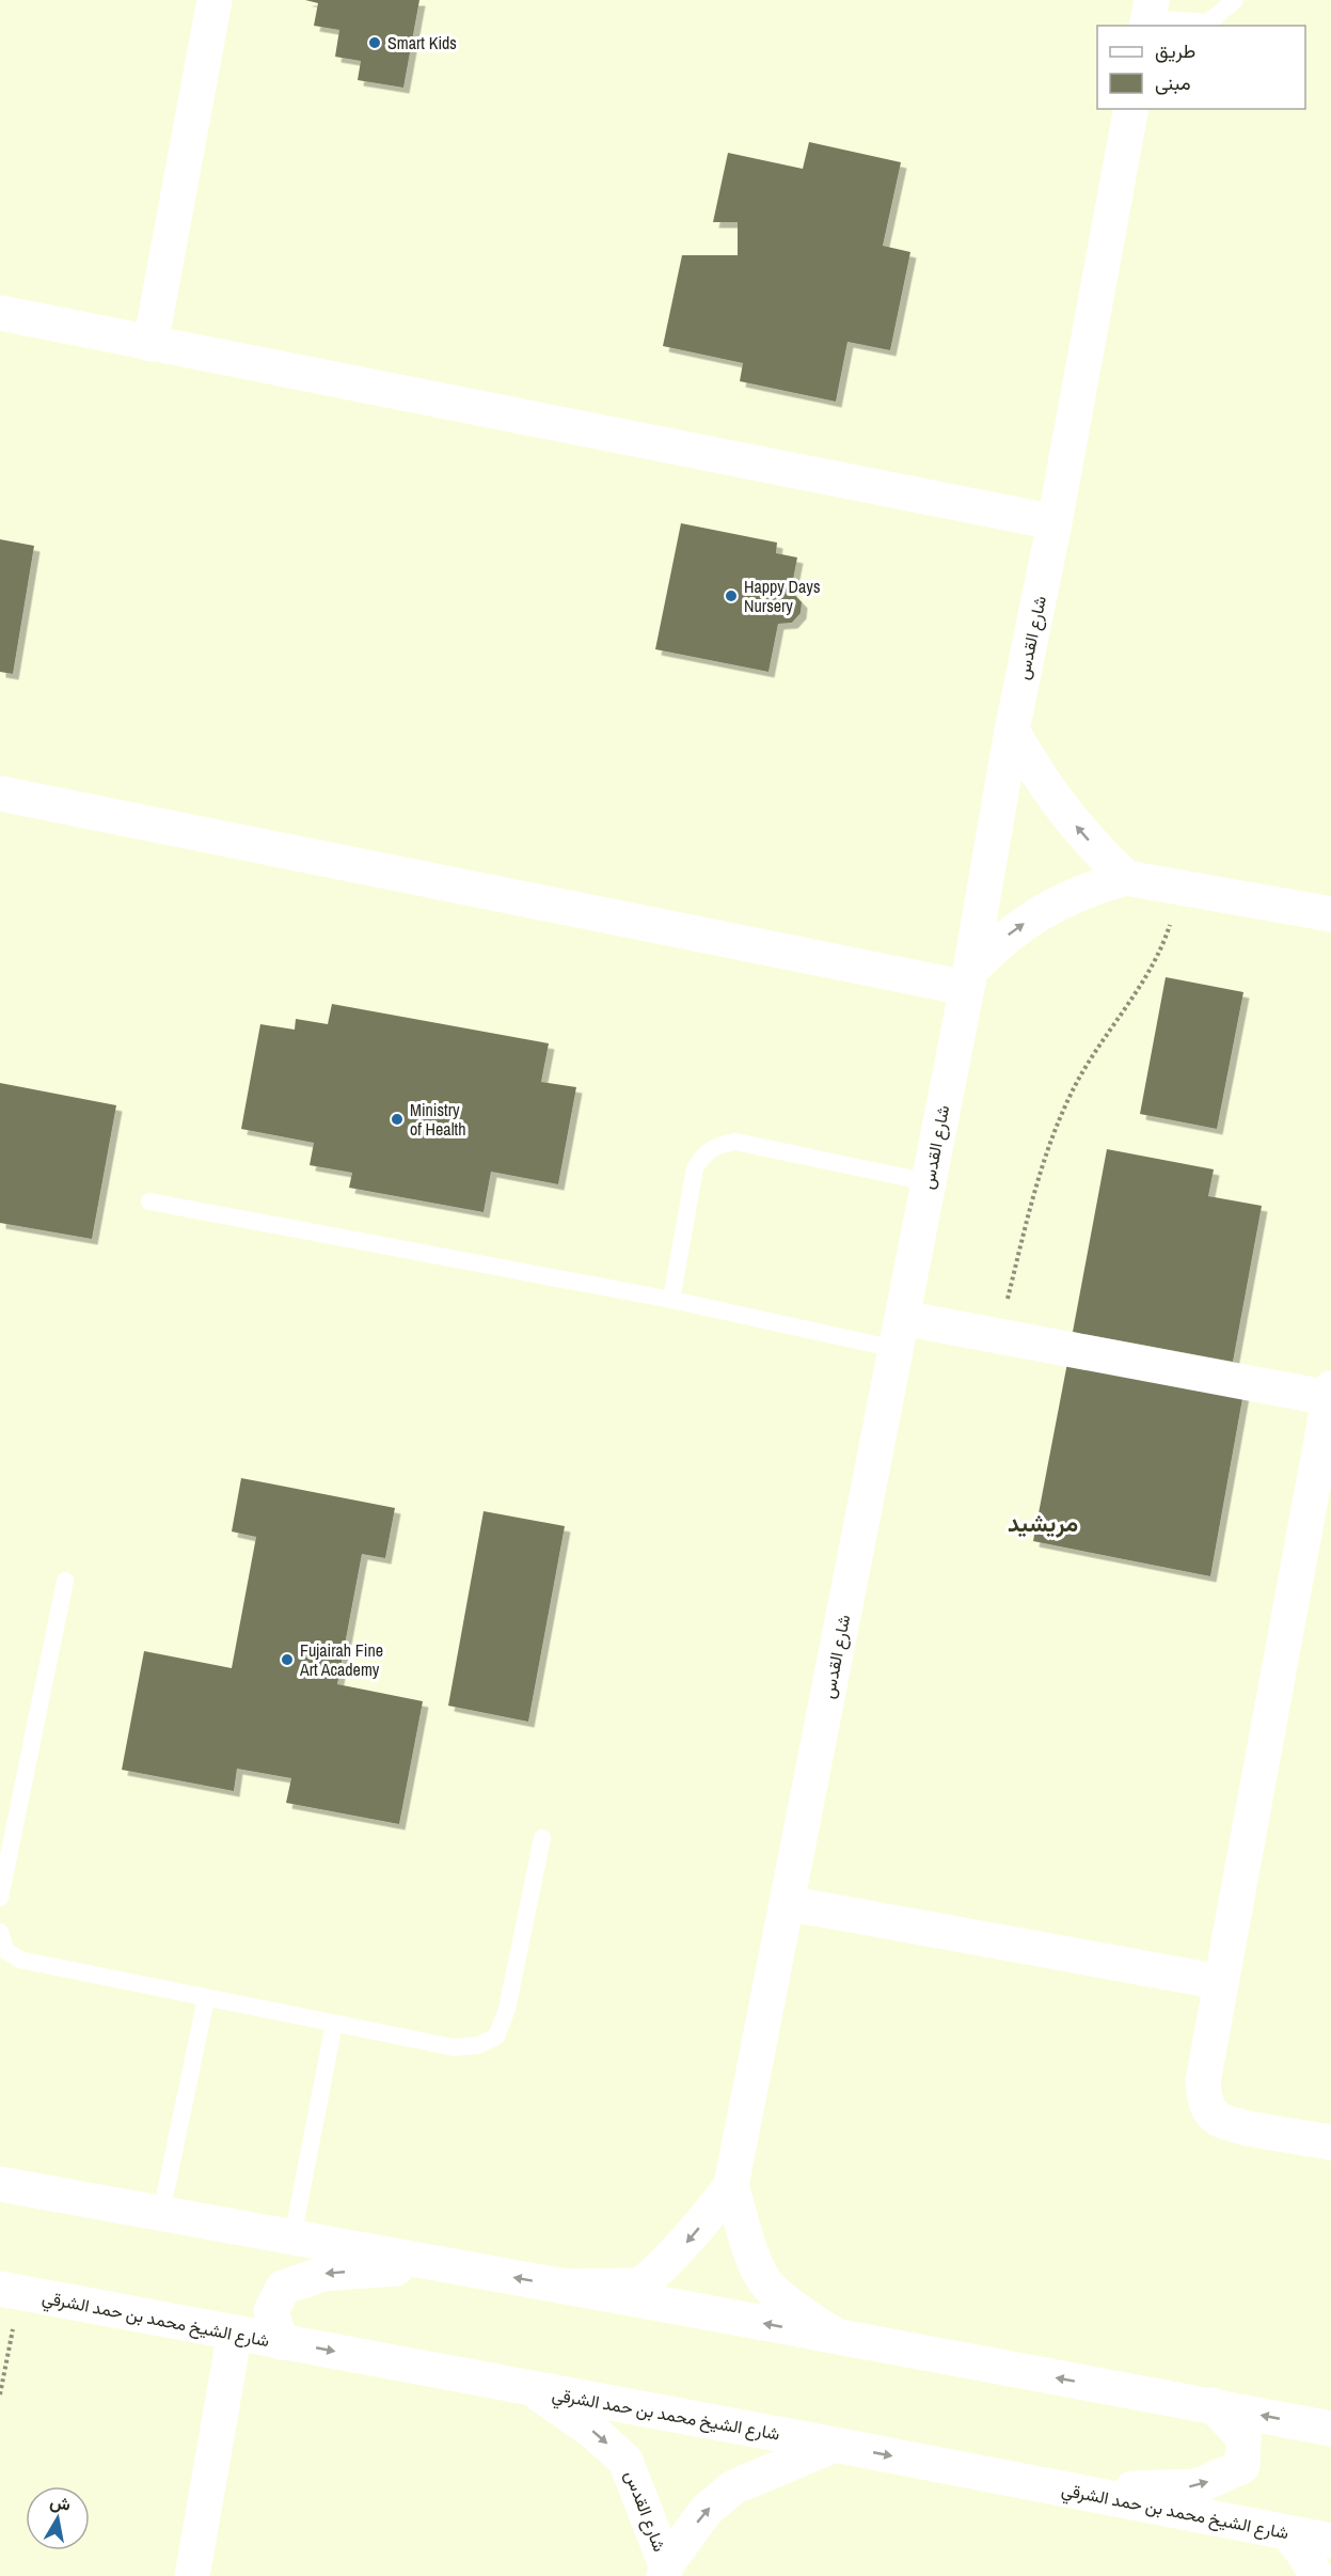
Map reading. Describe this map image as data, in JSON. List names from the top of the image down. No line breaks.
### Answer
{"streets":{"street":["شارع القدس","شارع الشيخ محمد بن حمد الشرقي"]},"crossings":[["شارع القدس","شارع الشيخ محمد بن حمد الشرقي"]],"districts":["مريشيد"],"places":["Smart Kids","Happy Days Nursery","Ministry of Health","Fujairah Fine Art Academy"],"legend":["طريق","مبنى"],"north":"top"}
